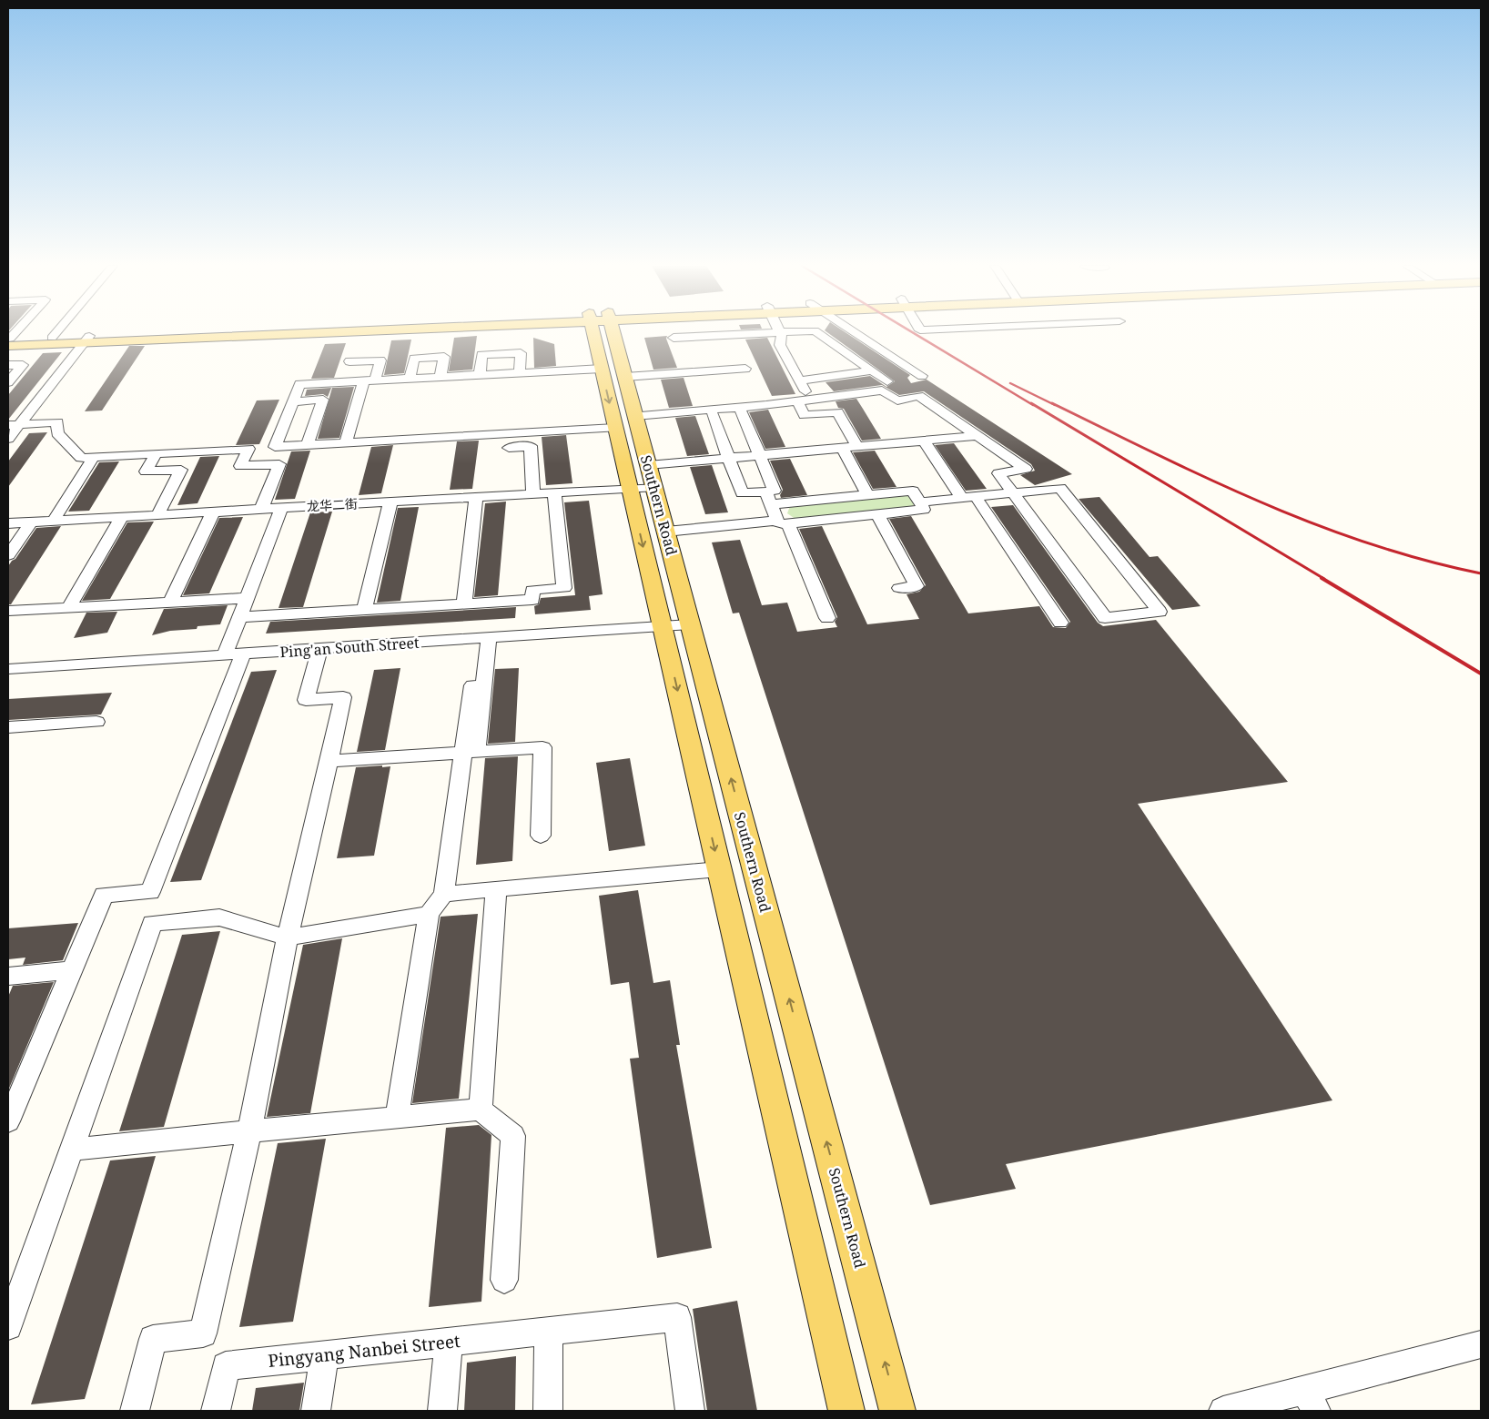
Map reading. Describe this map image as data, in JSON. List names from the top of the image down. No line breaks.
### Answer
{"streets":{"main road":["Southern Road"],"street":["龙华二街","Ping'an South Street","Pingyang Nanbei Street"]},"crossings":[["龙华二街","Southern Road"],["Southern Road","Ping'an South Street"]]}
